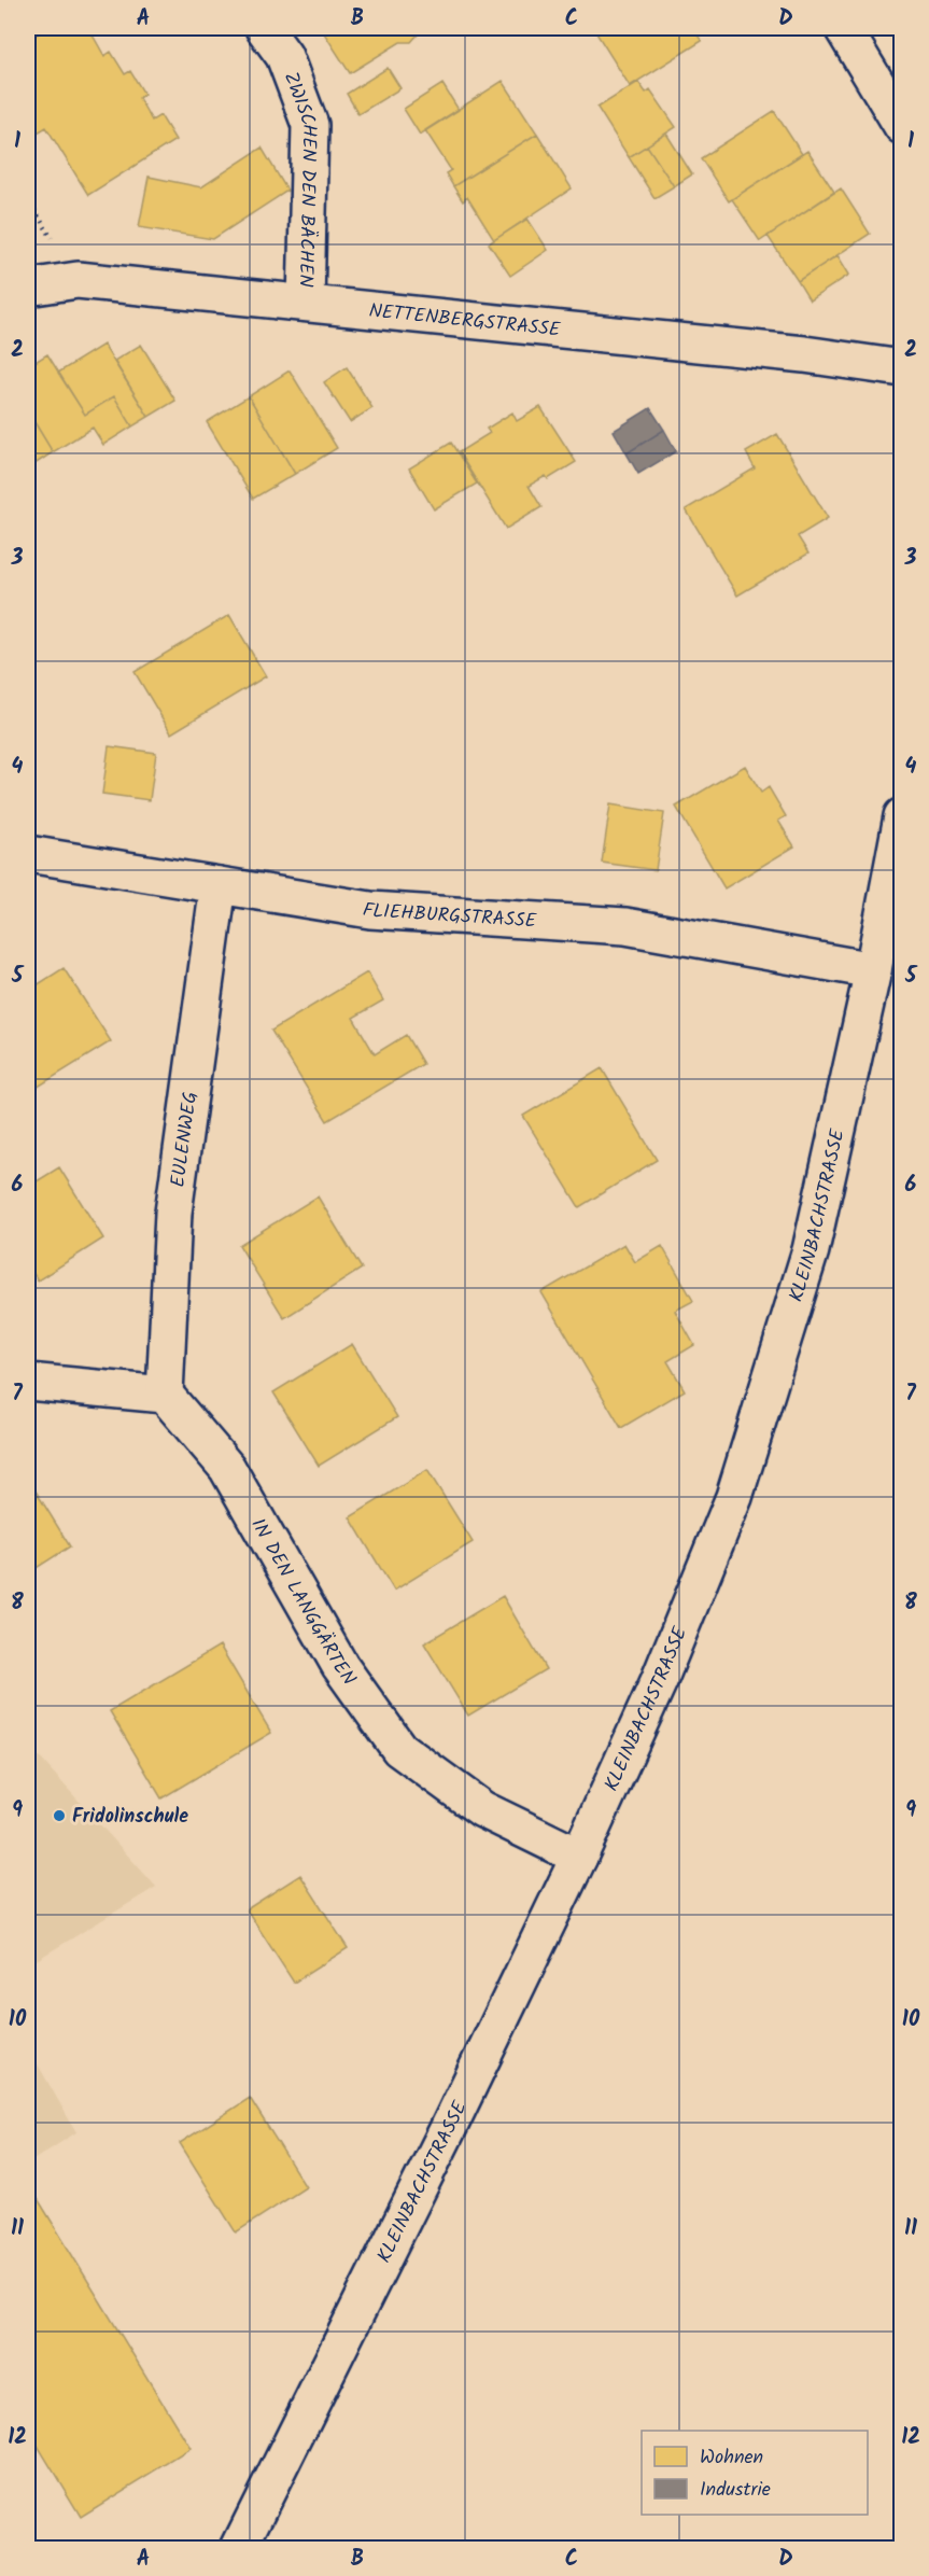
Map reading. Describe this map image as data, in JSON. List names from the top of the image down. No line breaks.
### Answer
{"streets":{"street":["ZWISCHEN DEN BÄCHEN","NETTENBERGSTRASSE","FLIEHBURGSTRASSE","EULENWEG","KLEINBACHSTRASSE","IN DEN LANGGÄRTEN"]},"crossings":[["ZWISCHEN DEN BÄCHEN","NETTENBERGSTRASSE"],["FLIEHBURGSTRASSE","EULENWEG"],["FLIEHBURGSTRASSE","KLEINBACHSTRASSE"],["EULENWEG","IN DEN LANGGÄRTEN"],["KLEINBACHSTRASSE","IN DEN LANGGÄRTEN"]],"places":["Fridolinschule"],"legend":["Wohnen","Industrie"],"grid":{"columns":["A","B","C","D"],"rows":["1","2","3","4","5","6","7","8","9","10","11","12"]}}
